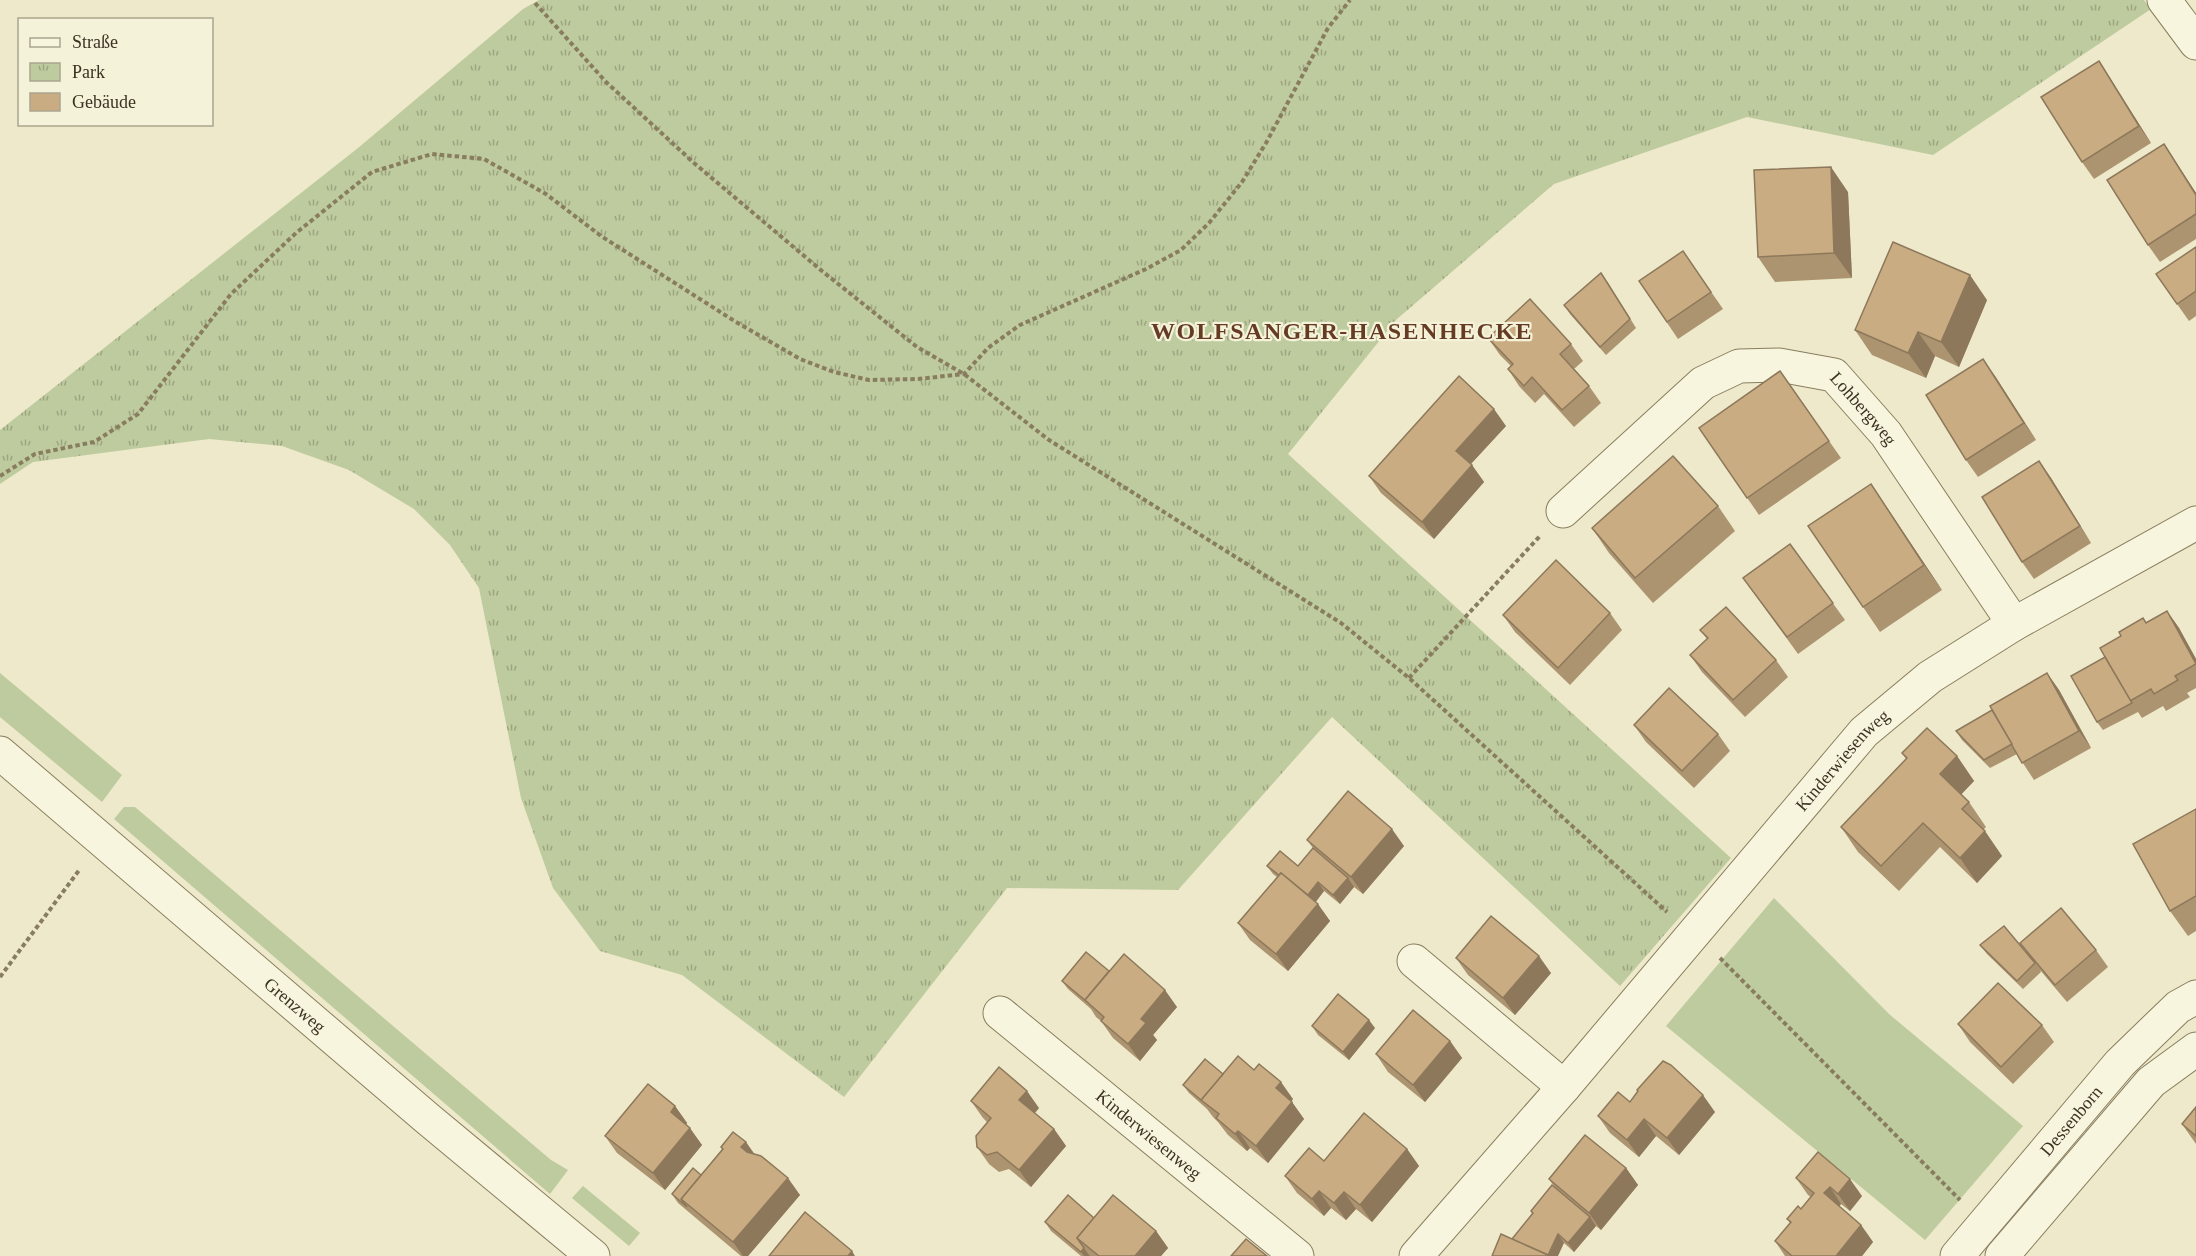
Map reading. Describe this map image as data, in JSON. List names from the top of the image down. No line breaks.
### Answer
{"streets":{"street":["Lohbergweg","Kinderwiesenweg","Grenzweg","Dessenborn"]},"crossings":[["Lohbergweg","Kinderwiesenweg"]],"districts":["WOLFSANGER-HASENHECKE"],"legend":["Straße","Park","Gebäude"]}
